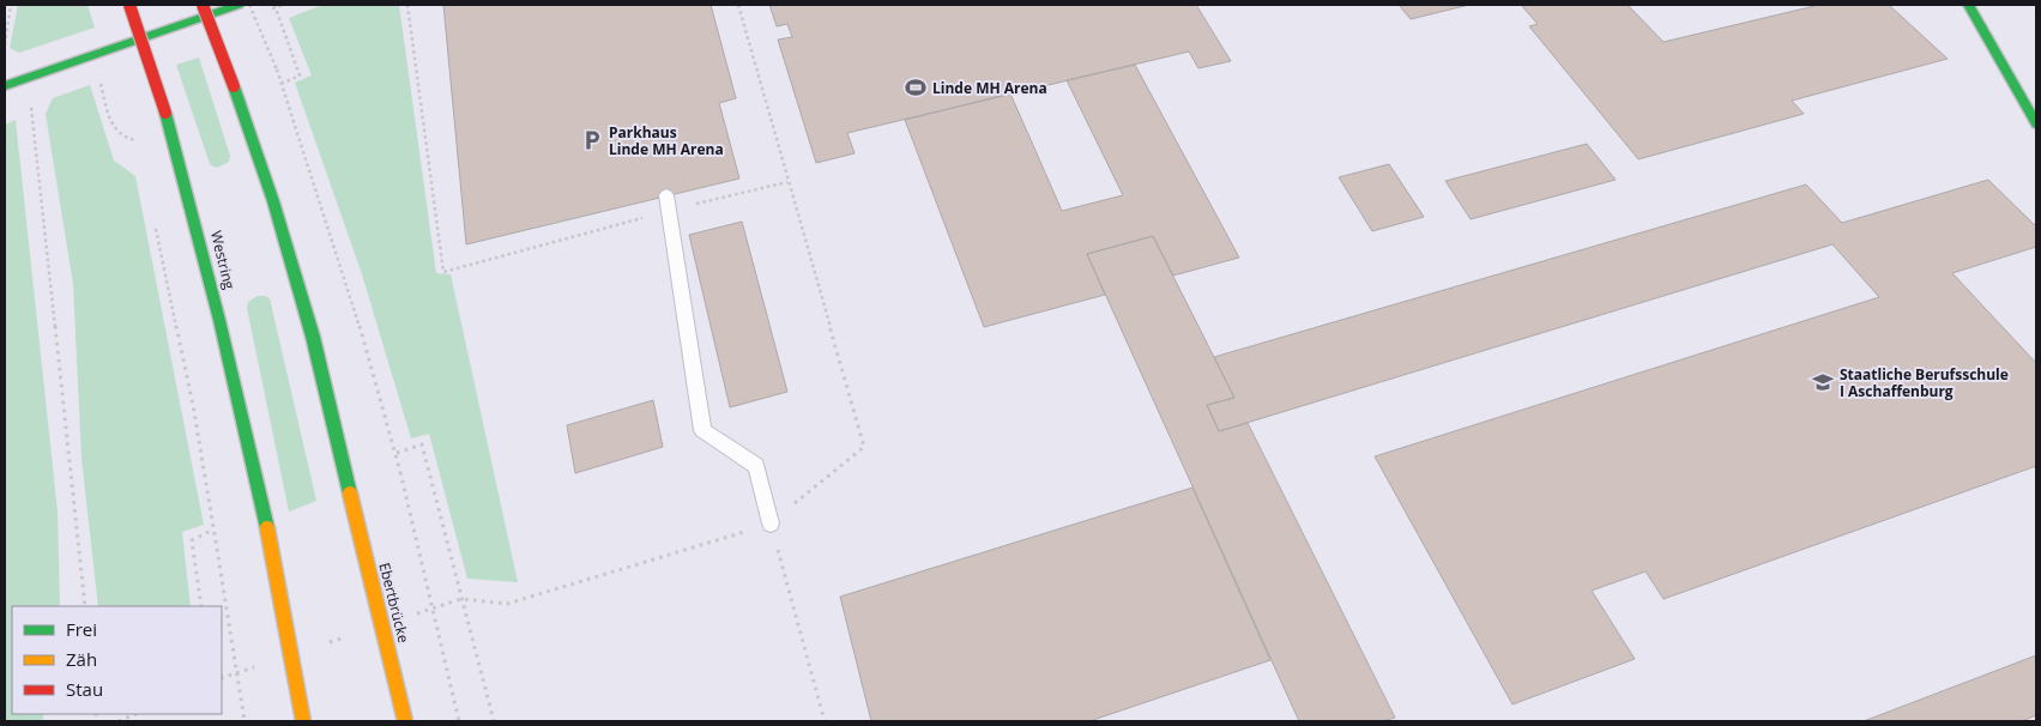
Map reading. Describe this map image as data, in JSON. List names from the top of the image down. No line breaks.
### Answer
{"streets":{"main road":["Westring","Ebertbrücke"]},"places":{"sports":["Linde MH Arena"],"parking":["Parkhaus Linde MH Arena"],"school or university":["Staatliche Berufsschule I Aschaffenburg"]},"legend":["Frei","Zäh","Stau"]}
